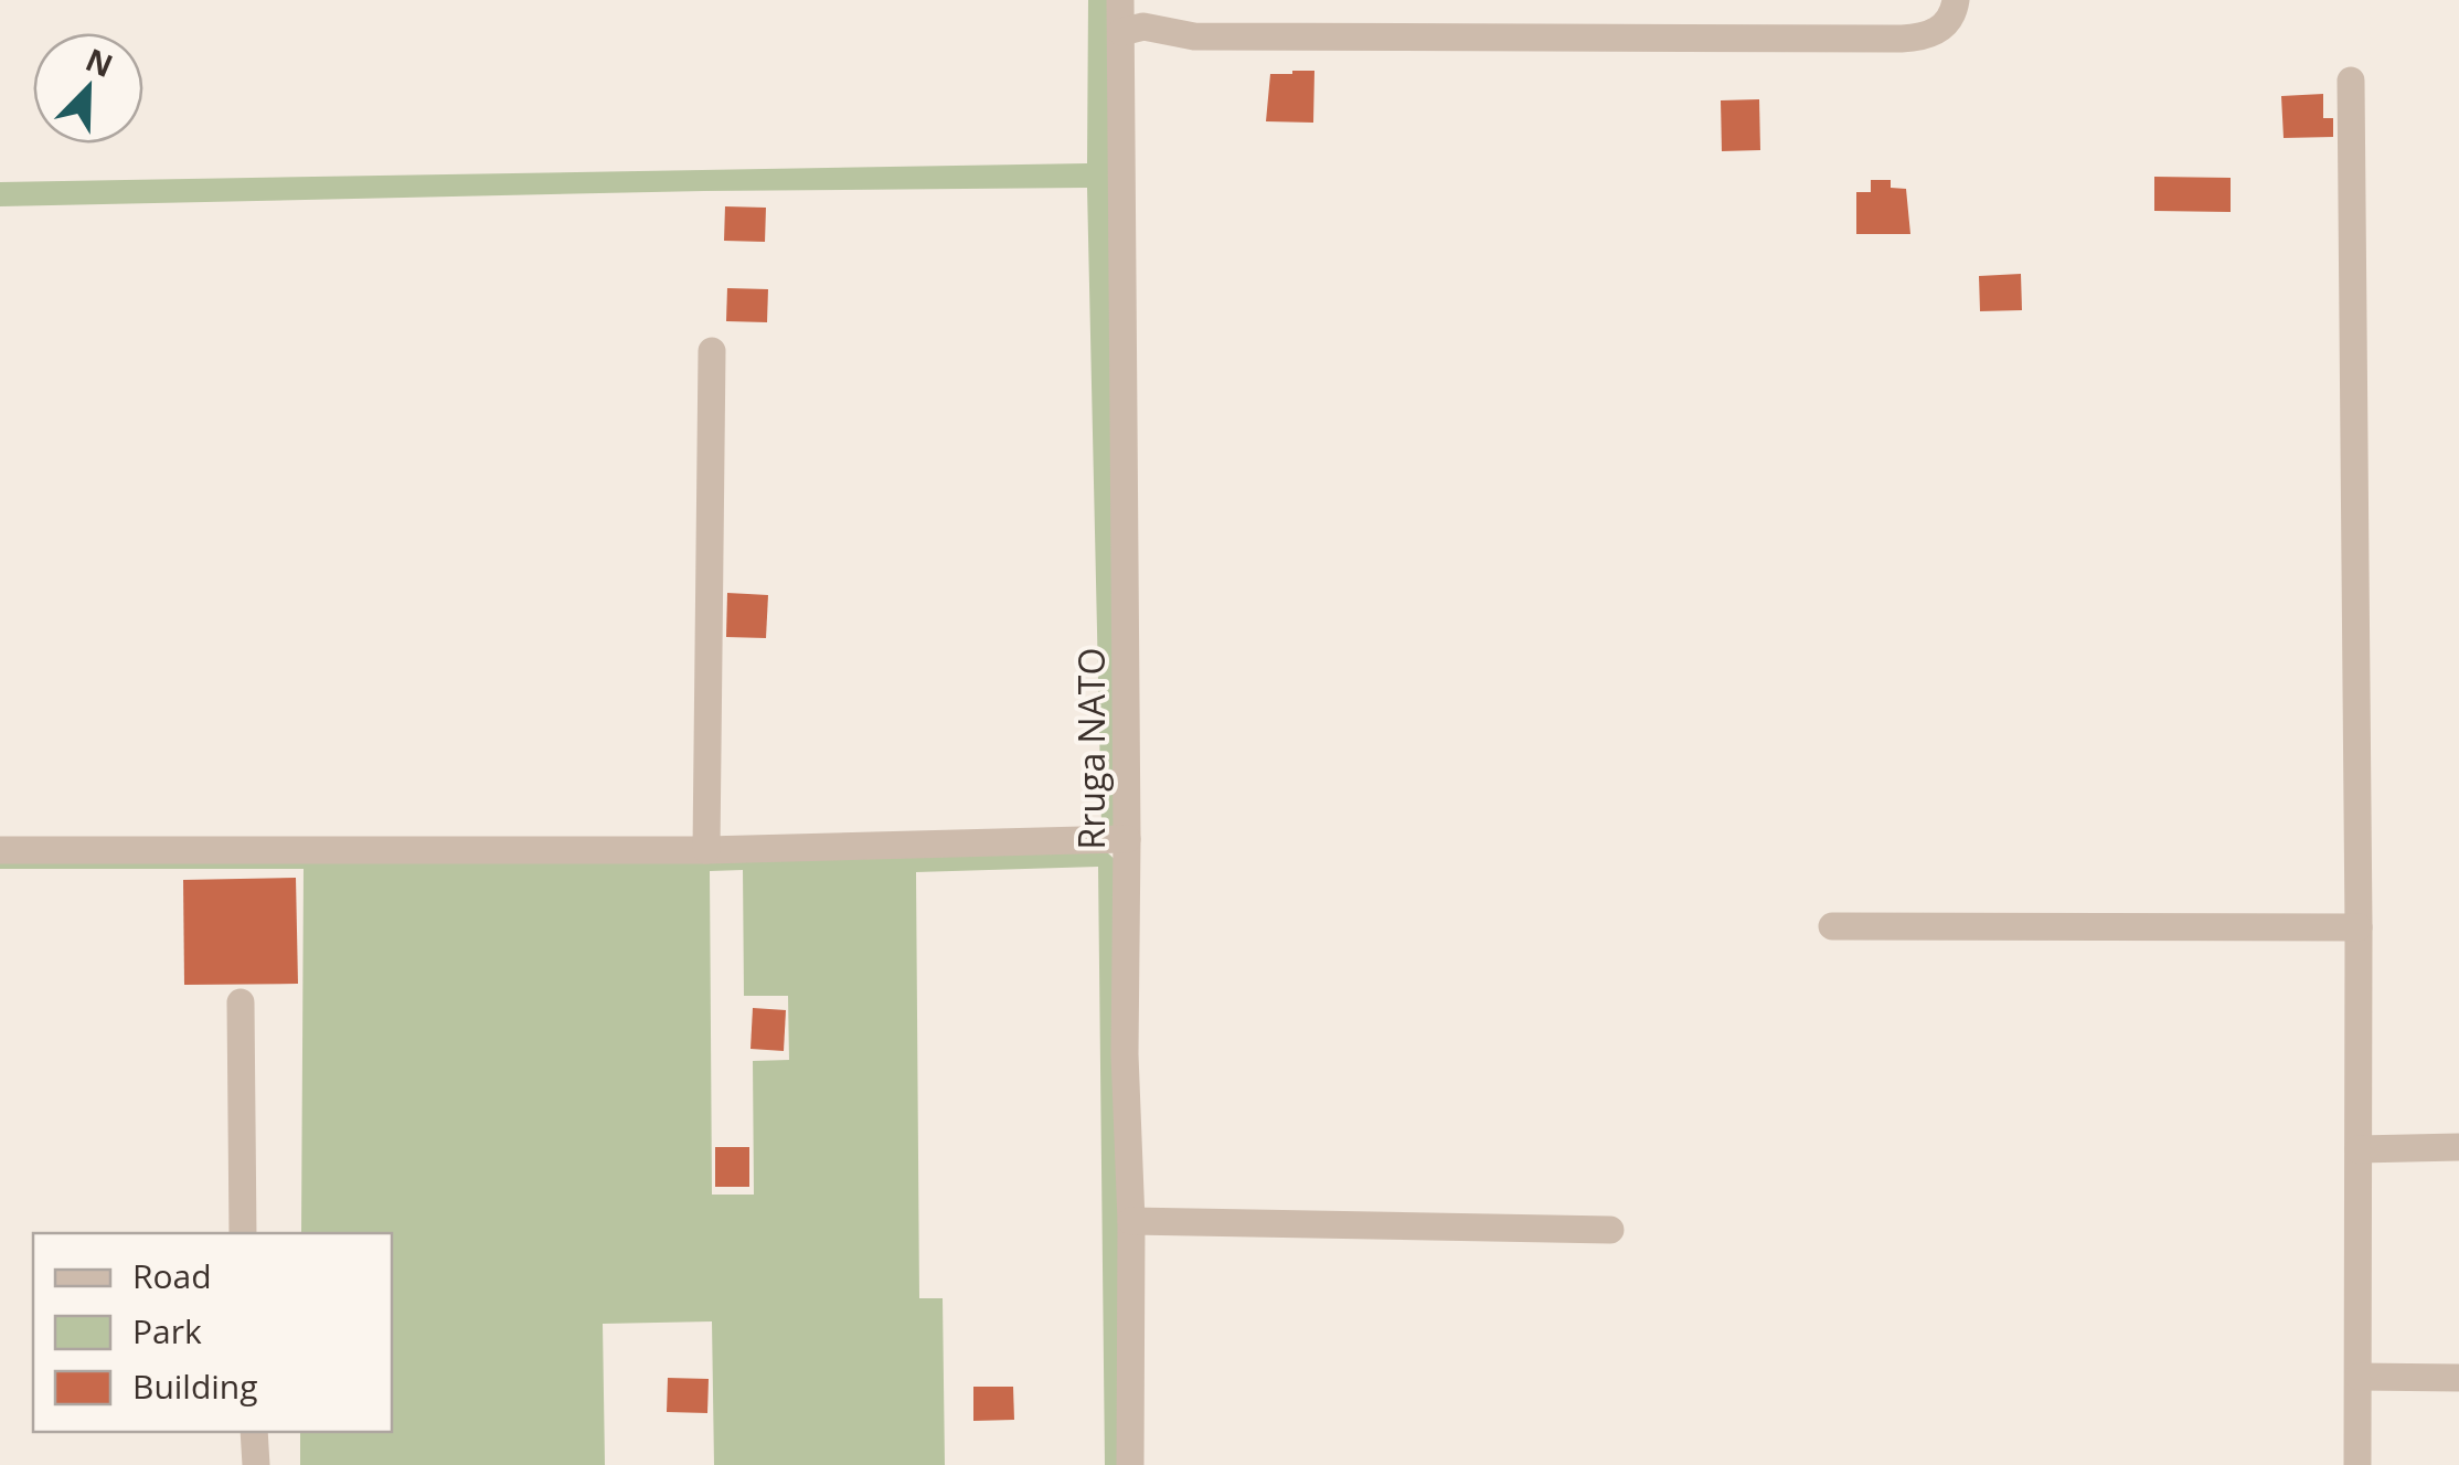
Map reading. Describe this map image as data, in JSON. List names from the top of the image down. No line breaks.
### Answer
{"streets":{"street":["Rruga NATO"]},"legend":["Road","Park","Building"],"north":"top right"}
